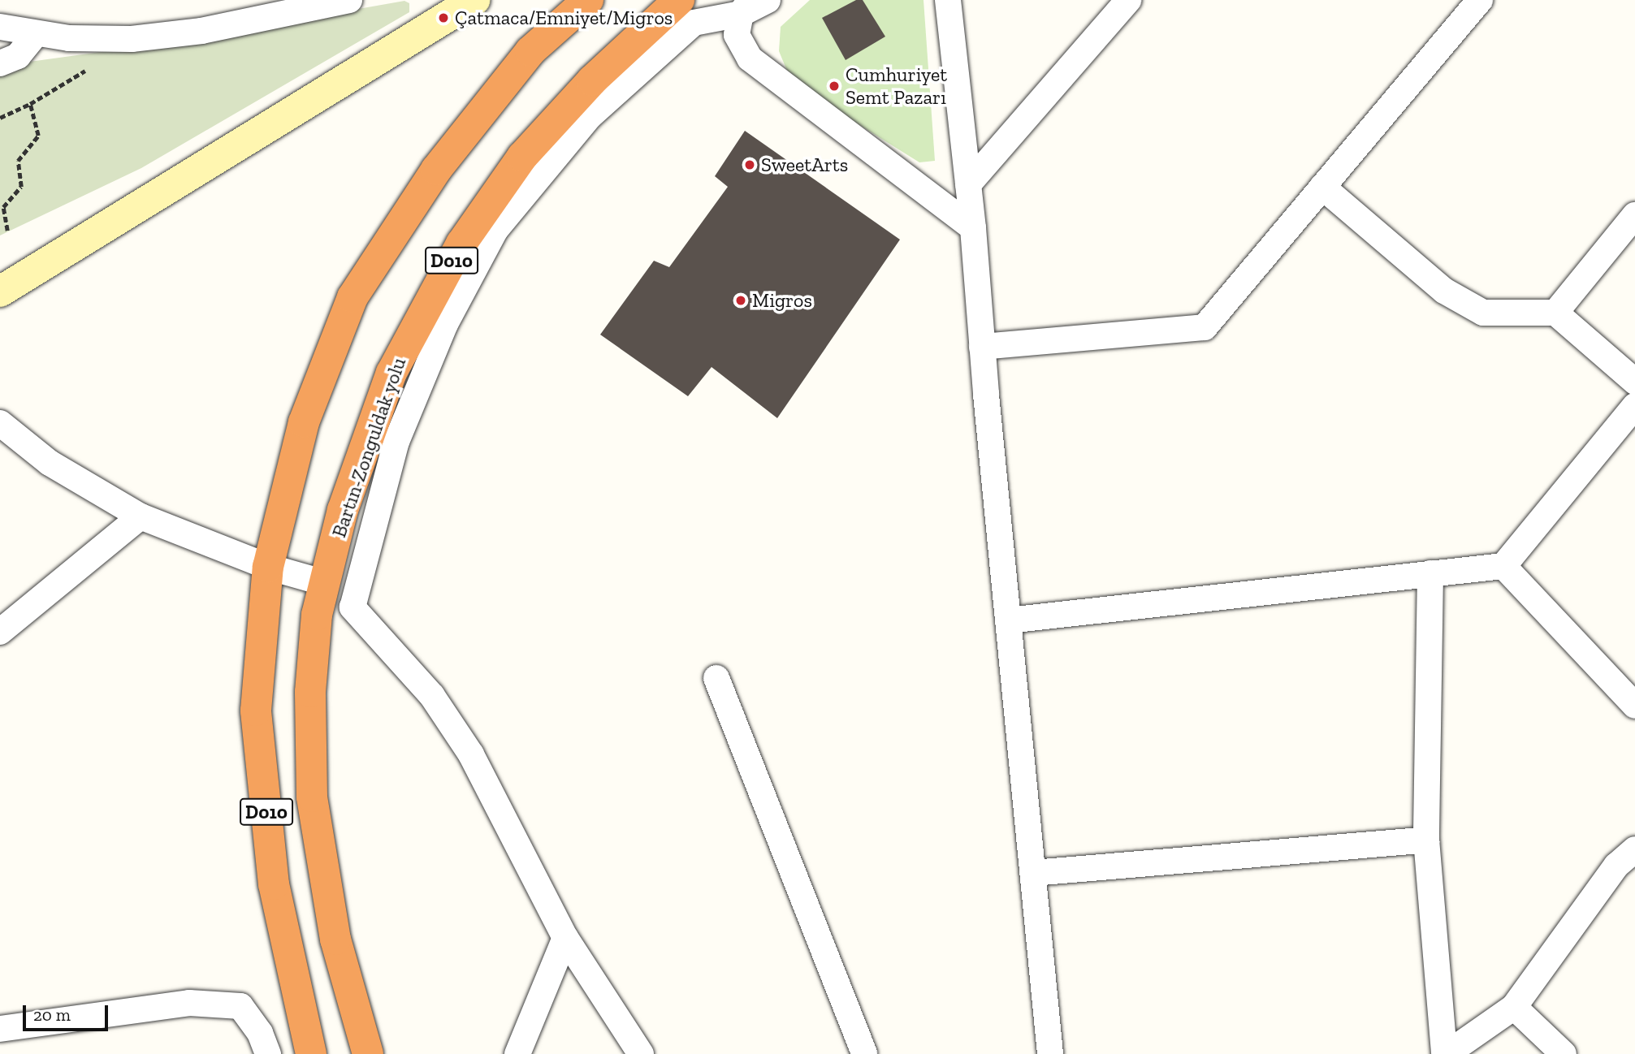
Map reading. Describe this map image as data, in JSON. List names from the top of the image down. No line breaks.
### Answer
{"streets":{"highway":["D010","Bartın-Zonguldak yolu"]},"places":["Çatmaca/Emniyet/Migros","Cumhuriyet Semt Pazarı","SweetArts","Migros"],"scale_bar":"20 m"}
